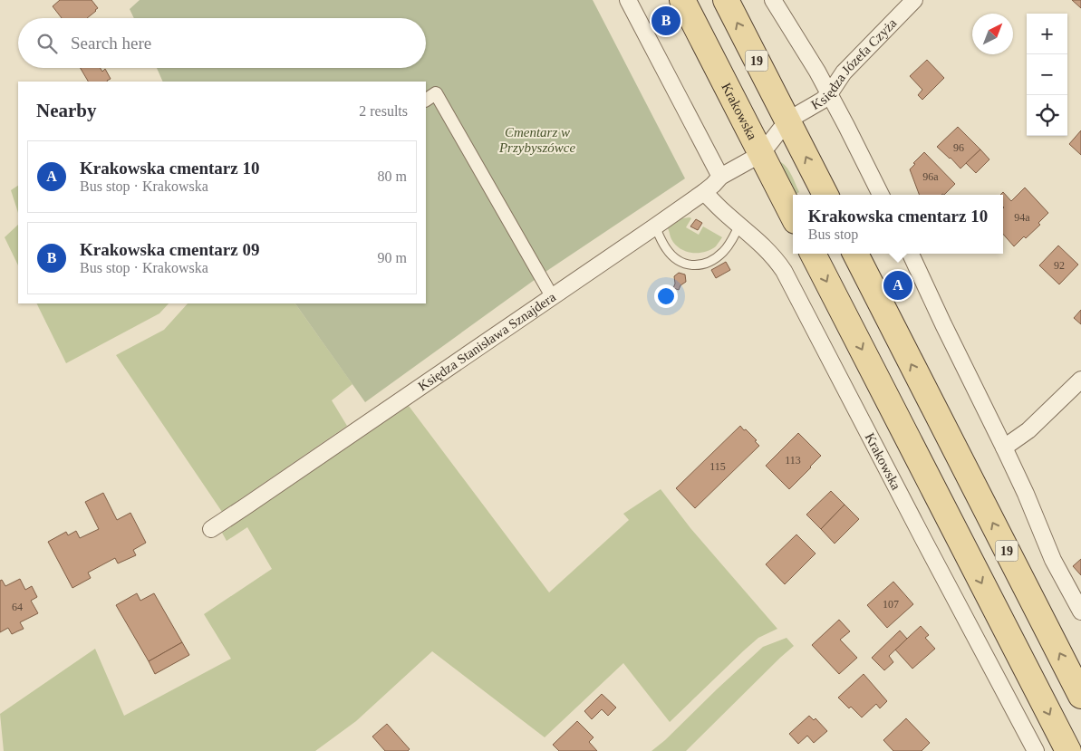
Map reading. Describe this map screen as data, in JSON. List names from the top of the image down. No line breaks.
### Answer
{"streets":{"main road":["19","Krakowska"],"street":["Księdza Józefa Czyża","Księdza Stanisława Sznajdera"]},"crossings":[["19","Księdza Józefa Czyża"],["Krakowska","Księdza Stanisława Sznajdera"]],"parks":["Cmentarz w Przybyszówce"],"house_numbers":["96","96a","94a","92","113","115","107","64"],"north":"top right","page":{"pins":["B","A"],"map_buttons":["+","−"],"search":"Search here","heading":["Nearby","2 results"],"list":[{"mark":"A","name":"Krakowska cmentarz 10","note":"Bus stop · Krakowska","value":"80 m"},{"mark":"B","name":"Krakowska cmentarz 09","note":"Bus stop · Krakowska","value":"90 m"}],"popup":["Krakowska cmentarz 10","Bus stop"]}}
